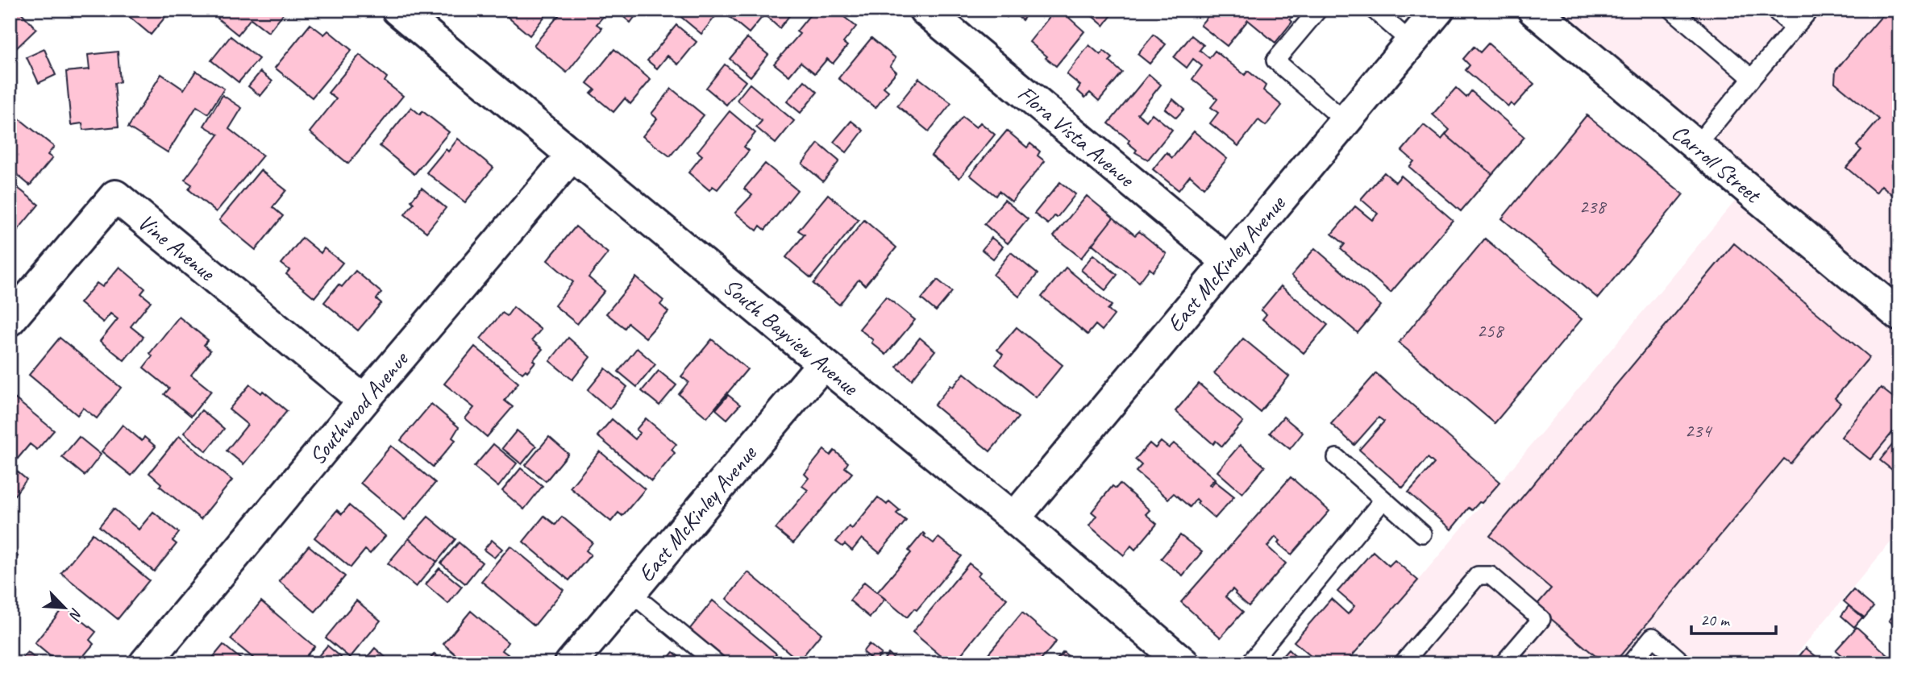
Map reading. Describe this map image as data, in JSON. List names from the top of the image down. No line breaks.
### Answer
{"streets":{"street":["Flora Vista Avenue","Carroll Street","Vine Avenue","East McKinley Avenue","South Bayview Avenue","Southwood Avenue"]},"crossings":[["Flora Vista Avenue","East McKinley Avenue"],["Vine Avenue","Southwood Avenue"],["East McKinley Avenue","South Bayview Avenue"],["South Bayview Avenue","Southwood Avenue"]],"house_numbers":["238","258","234"],"scale_bar":"20 m","north":"bottom right"}
